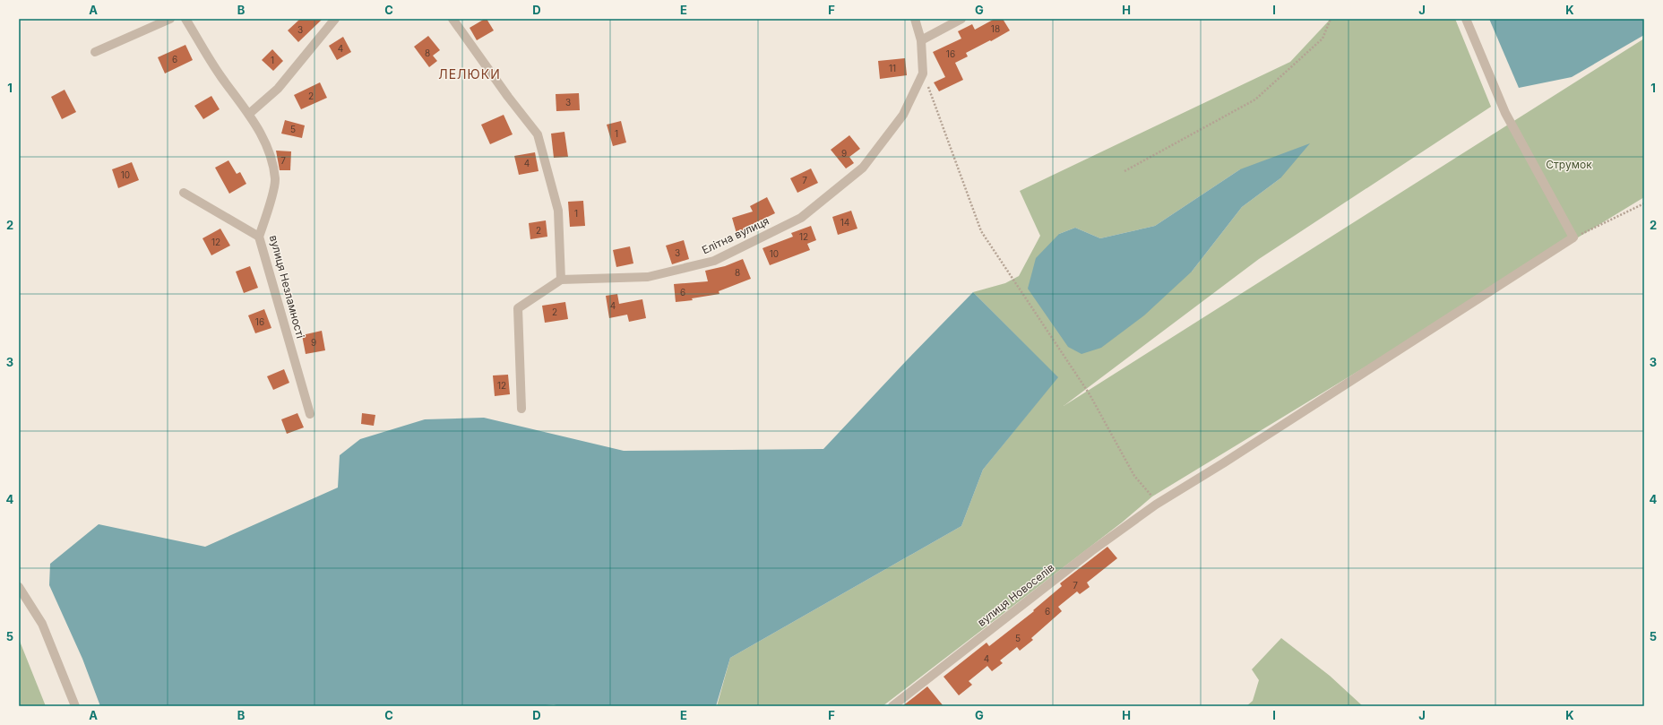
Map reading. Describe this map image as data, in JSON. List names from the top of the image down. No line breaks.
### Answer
{"streets":{"street":["Елітна вулиця","вулиця Незламності","вулиця Новоселів"]},"districts":["ЛЕЛЮКИ"],"parks":["Струмок"],"house_numbers":["18","3","4","8","16","6","1","11","2","3","5","1","9","7","4","10","7","1","14","2","12","12","3","10","8","6","4","2","16","9","12","7","6","5","4"],"grid":{"columns":["A","B","C","D","E","F","G","H","I","J","K"],"rows":["1","2","3","4","5"]}}
